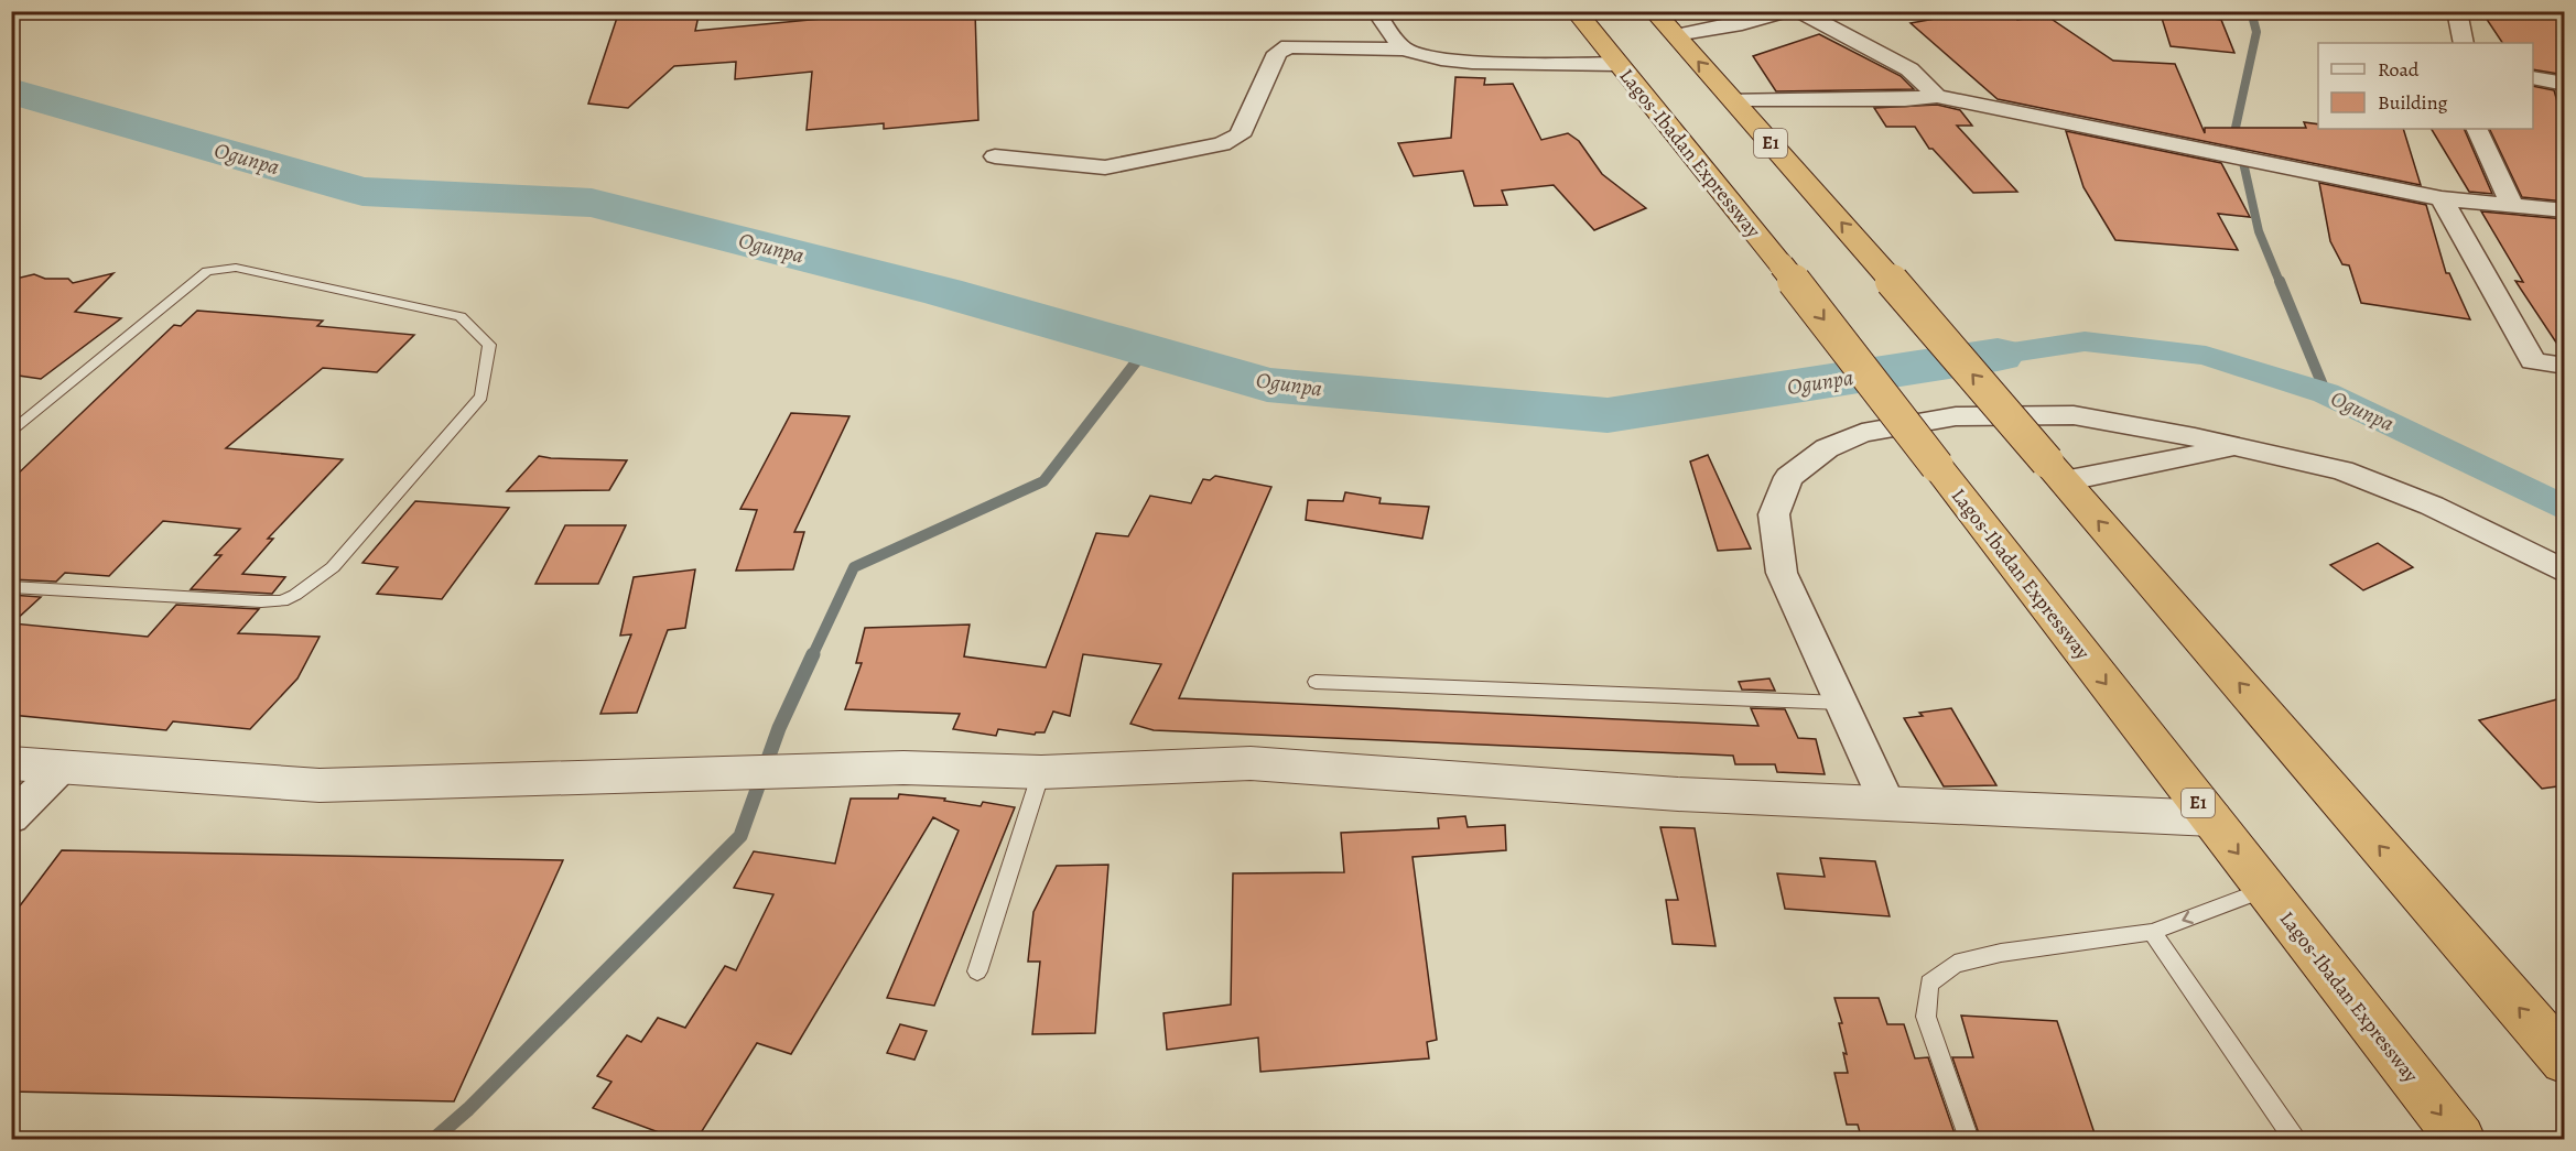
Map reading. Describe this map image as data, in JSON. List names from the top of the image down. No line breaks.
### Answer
{"streets":{"highway":["E1","Lagos-Ibadan Expressway"]},"water":["Ogunpa"],"legend":["Road","Building"]}
